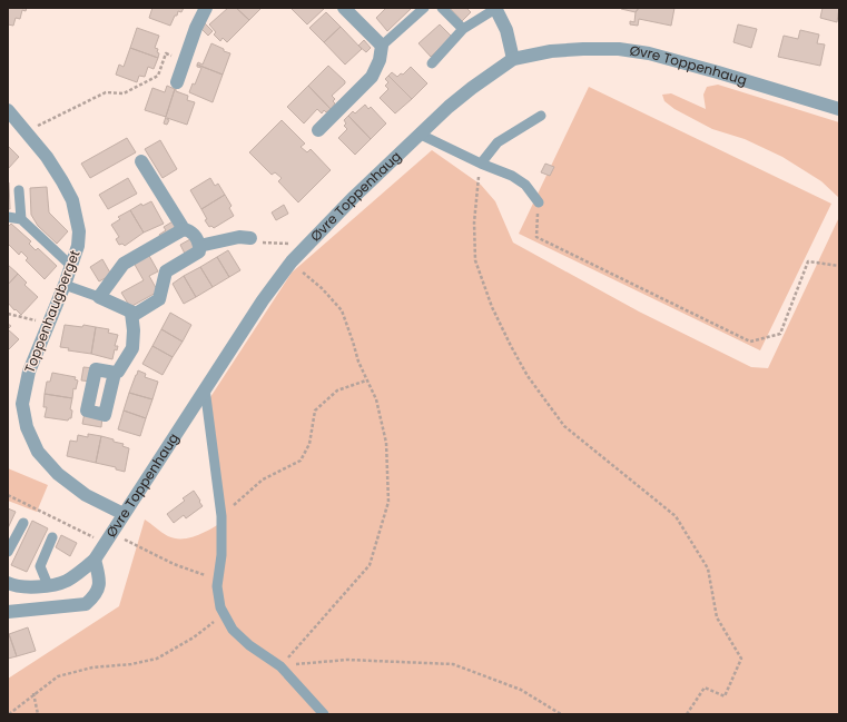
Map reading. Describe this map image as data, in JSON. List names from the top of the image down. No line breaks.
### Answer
{"streets":{"street":["Øvre Toppenhaug","Toppenhaugberget"]},"crossings":[["Øvre Toppenhaug","Toppenhaugberget"]]}
